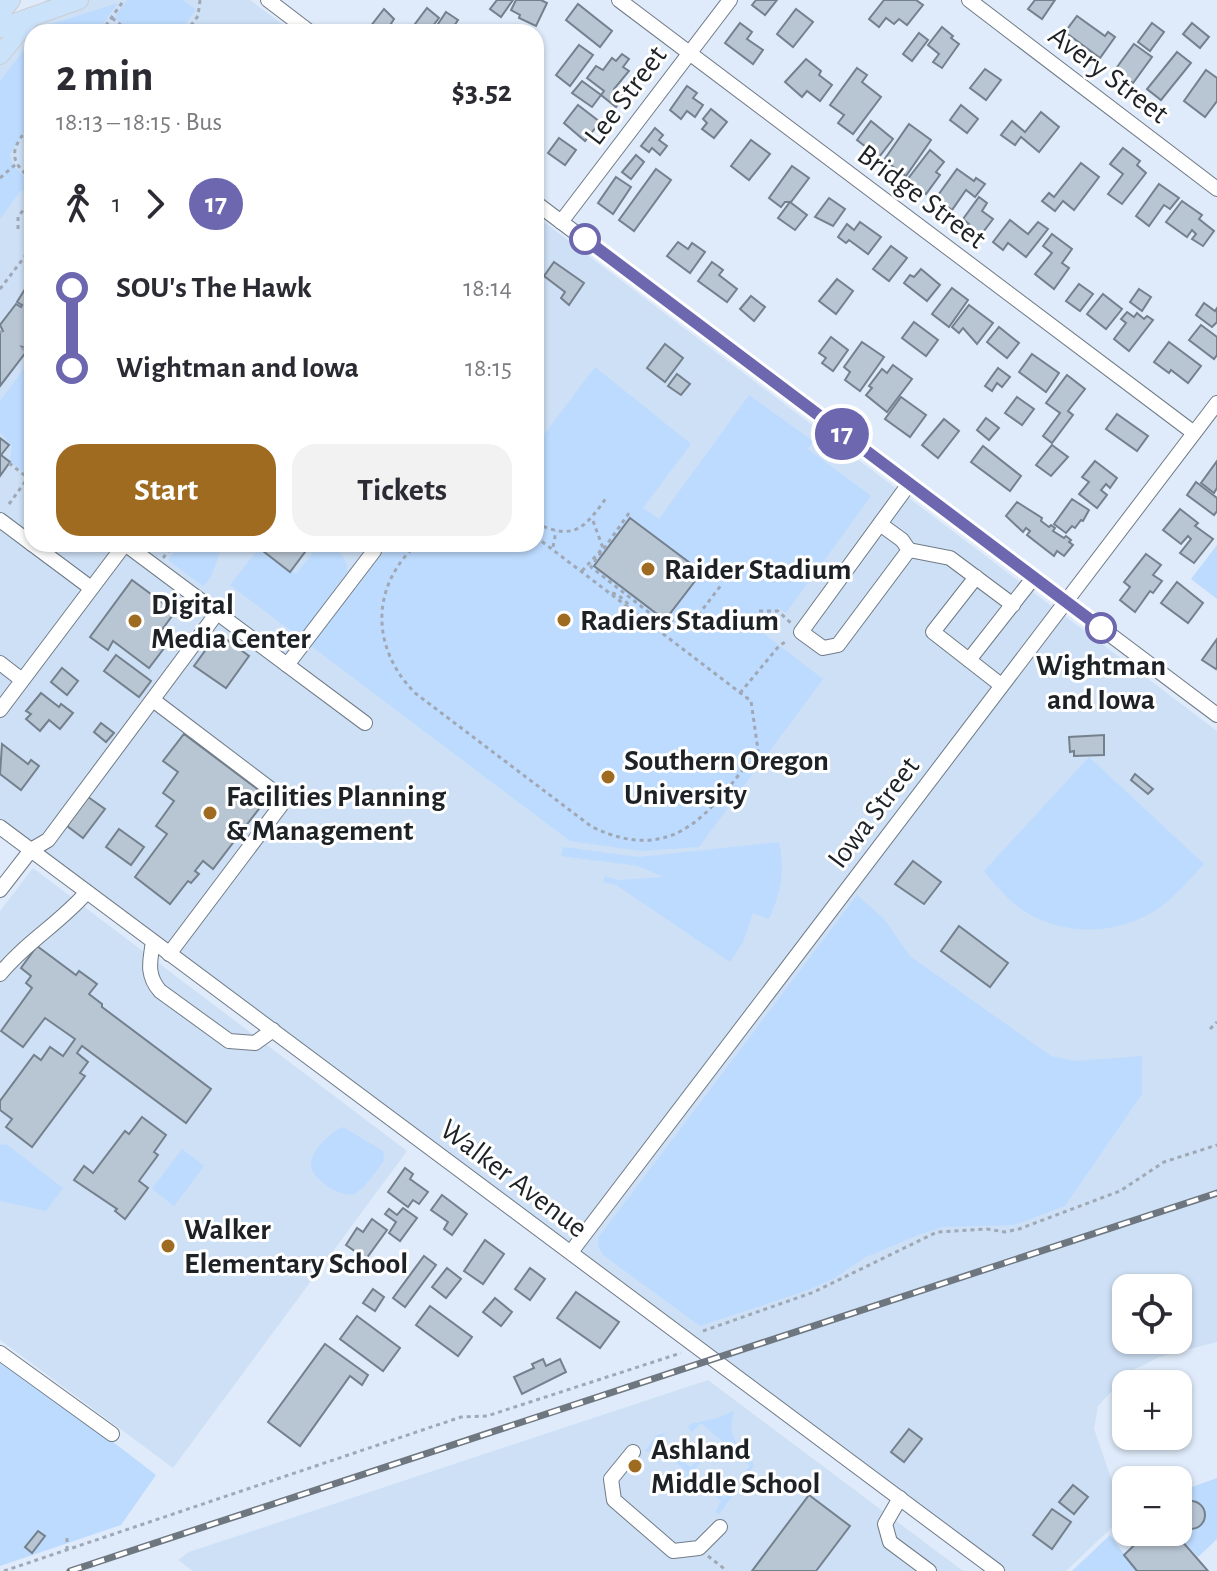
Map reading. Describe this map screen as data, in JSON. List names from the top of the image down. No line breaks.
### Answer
{"streets":{"street":["Avery Street","Lee Street","Bridge Street","Iowa Street","Walker Avenue"]},"crossings":[["Lee Street","Bridge Street"],["Bridge Street","Iowa Street"],["Iowa Street","Walker Avenue"]],"places":["Raider Stadium","Radiers Stadium","Digital Media Center","Wightman and Iowa","Southern Oregon University","Facilities Planning & Management","Walker Elementary School","Ashland Middle School"],"lines":["bus line 17"],"page":{"on_map":"17","heading":["2 min","18:13 – 18:15 · Bus","$3.52"],"legs":["1","17"],"list":[{"name":"SOU's The Hawk","value":"18:14"},{"name":"Wightman and Iowa","value":"18:15"}],"buttons":["Start","Tickets"],"map_buttons":["+","−"]}}
